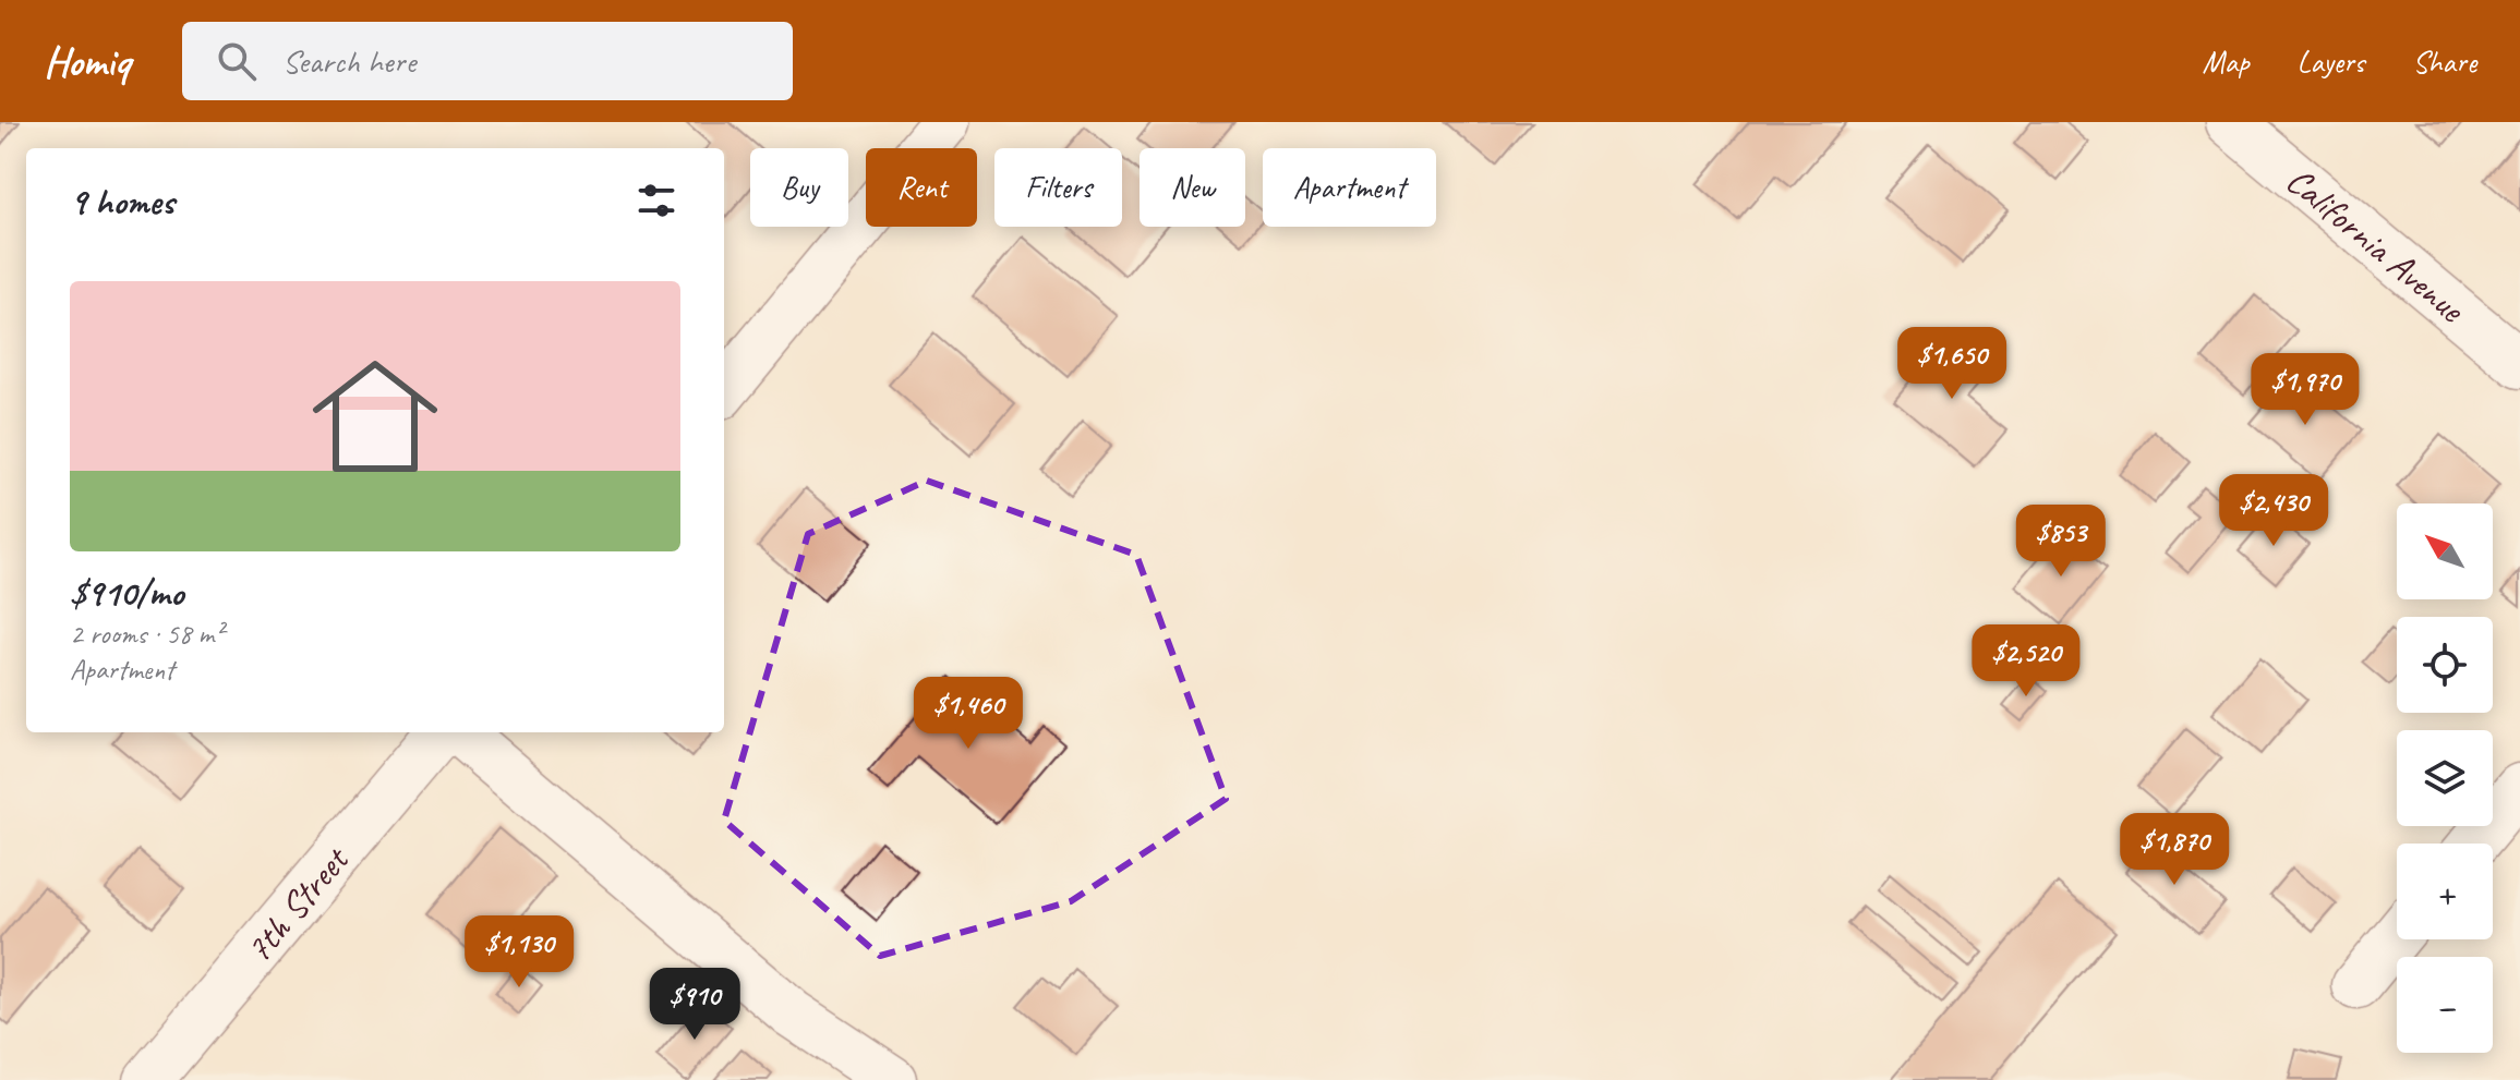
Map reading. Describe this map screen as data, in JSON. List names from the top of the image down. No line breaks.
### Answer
{"streets":{"street":["California Avenue","7th Street"]},"north":"top left","page":{"header":"Homiq","search":"Search here","nav":["Map","Layers","Share"],"chip":["Buy","Rent","Filters","New","Apartment"],"heading":"9 homes","list":[{"name":"$910/mo","note":"2 rooms · 58 m² · Apartment"}],"price":["$1,650","$1,970","$2,430","$853","$2,520","$1,460","$1,870","$1,130","$910"],"map_buttons":["+","−"]}}
